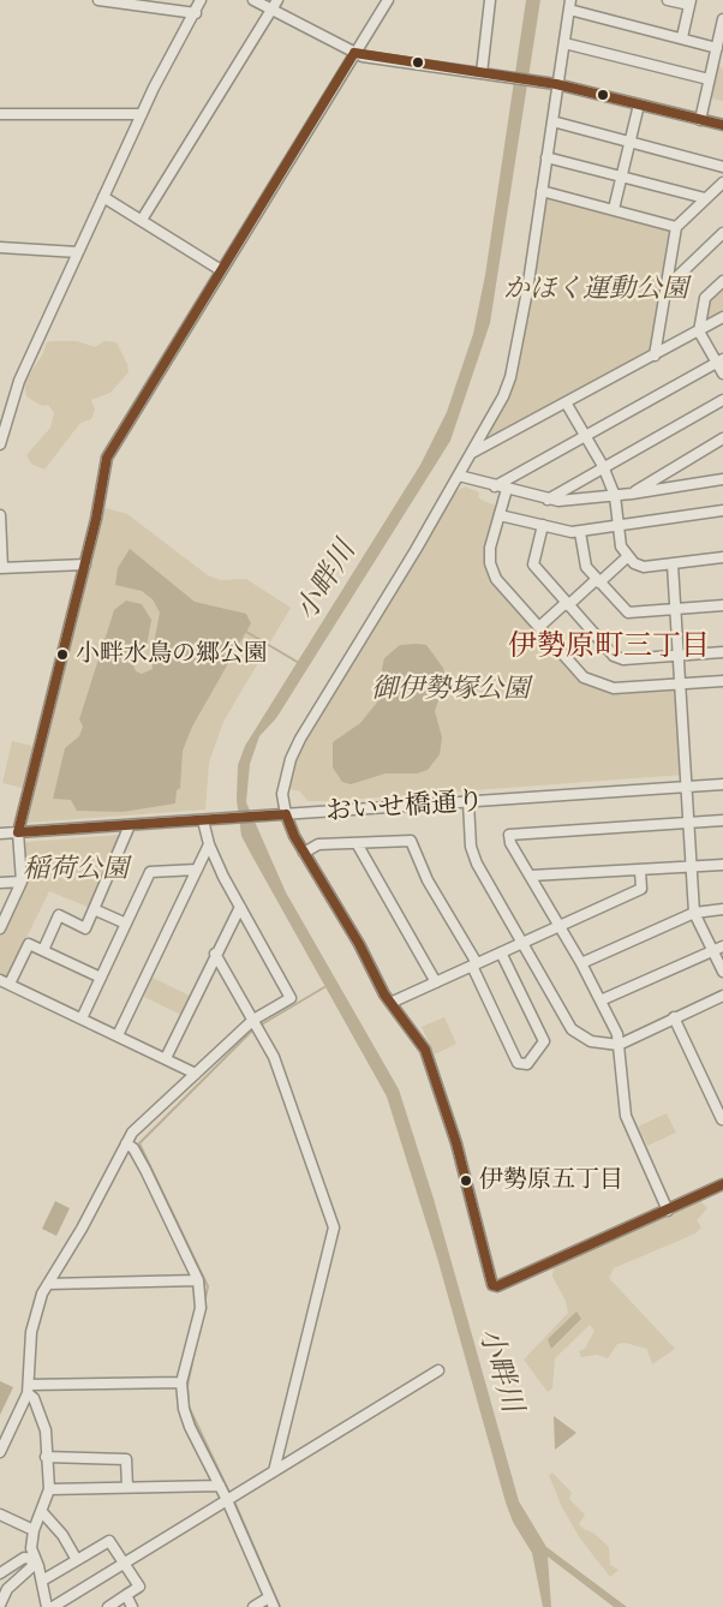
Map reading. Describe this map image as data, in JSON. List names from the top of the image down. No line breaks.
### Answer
{"streets":{"street":["おいせ橋通り"]},"districts":["伊勢原町三丁目"],"water":["小畔川"],"parks":["かほく運動公園","御伊勢塚公園","稲荷公園"],"places":["小畔水鳥の郷公園","伊勢原五丁目"]}
